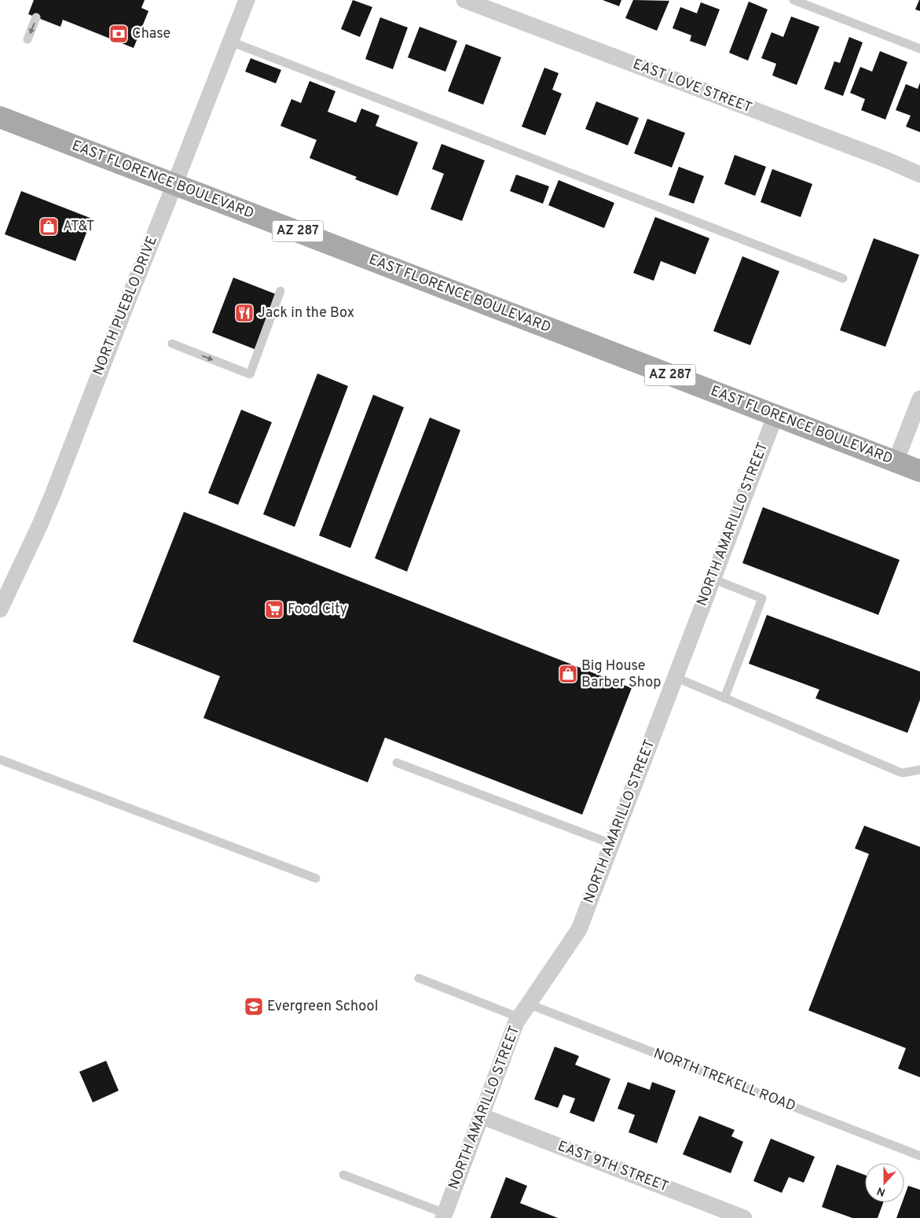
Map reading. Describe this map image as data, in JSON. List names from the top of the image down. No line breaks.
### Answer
{"streets":{"main road":["EAST FLORENCE BOULEVARD","AZ 287"],"street":["EAST LOVE STREET","NORTH PUEBLO DRIVE","NORTH AMARILLO STREET","EAST 9TH STREET"],"lane":["NORTH TREKELL ROAD"]},"crossings":[["EAST FLORENCE BOULEVARD","NORTH PUEBLO DRIVE"],["EAST FLORENCE BOULEVARD","NORTH AMARILLO STREET"],["NORTH AMARILLO STREET","NORTH TREKELL ROAD"],["NORTH AMARILLO STREET","EAST 9TH STREET"]],"places":{"bank":["Chase"],"shop":["AT&T","Big House Barber Shop"],"restaurant":["Jack in the Box"],"supermarket":["Food City"],"school or university":["Evergreen School"]},"north":"bottom"}
